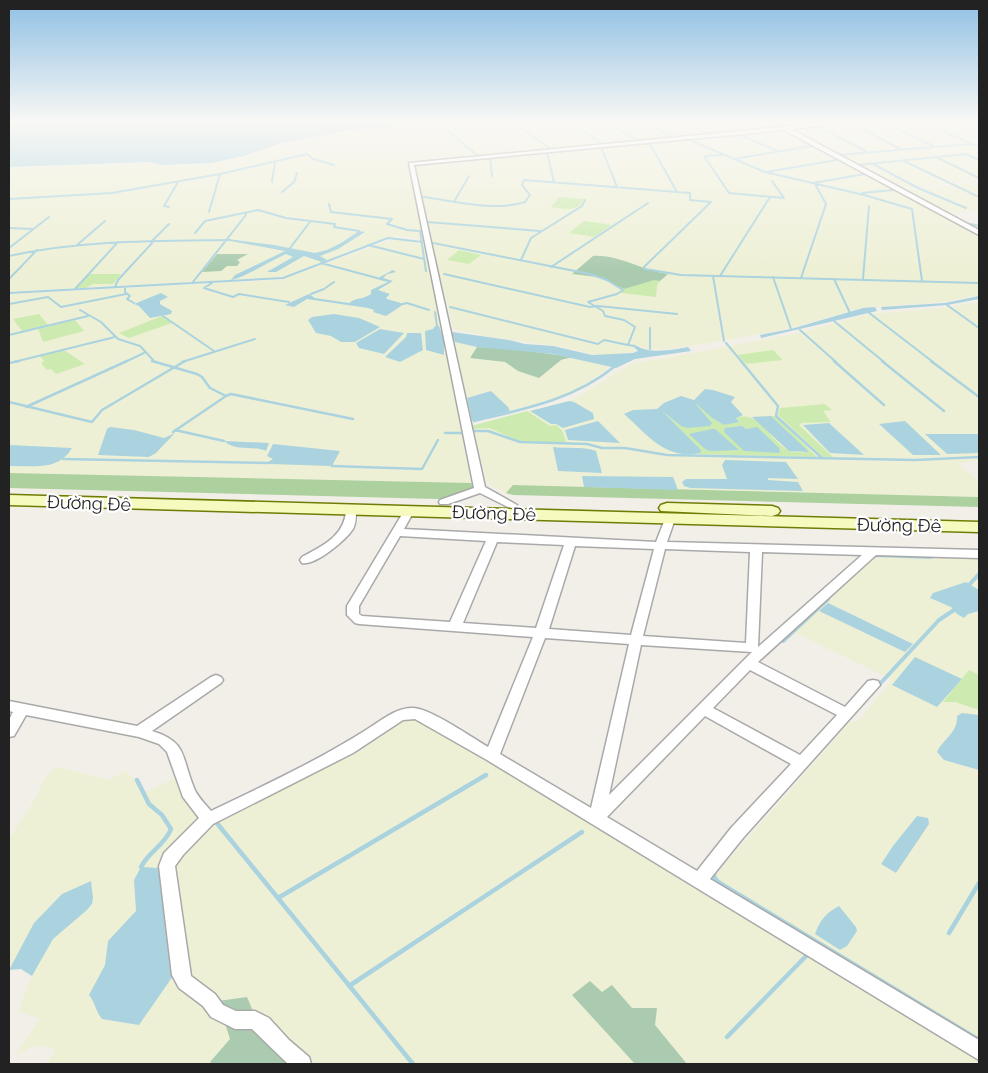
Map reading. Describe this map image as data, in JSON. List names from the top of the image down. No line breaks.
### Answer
{"streets":{"street":["Đường Đê"]}}
